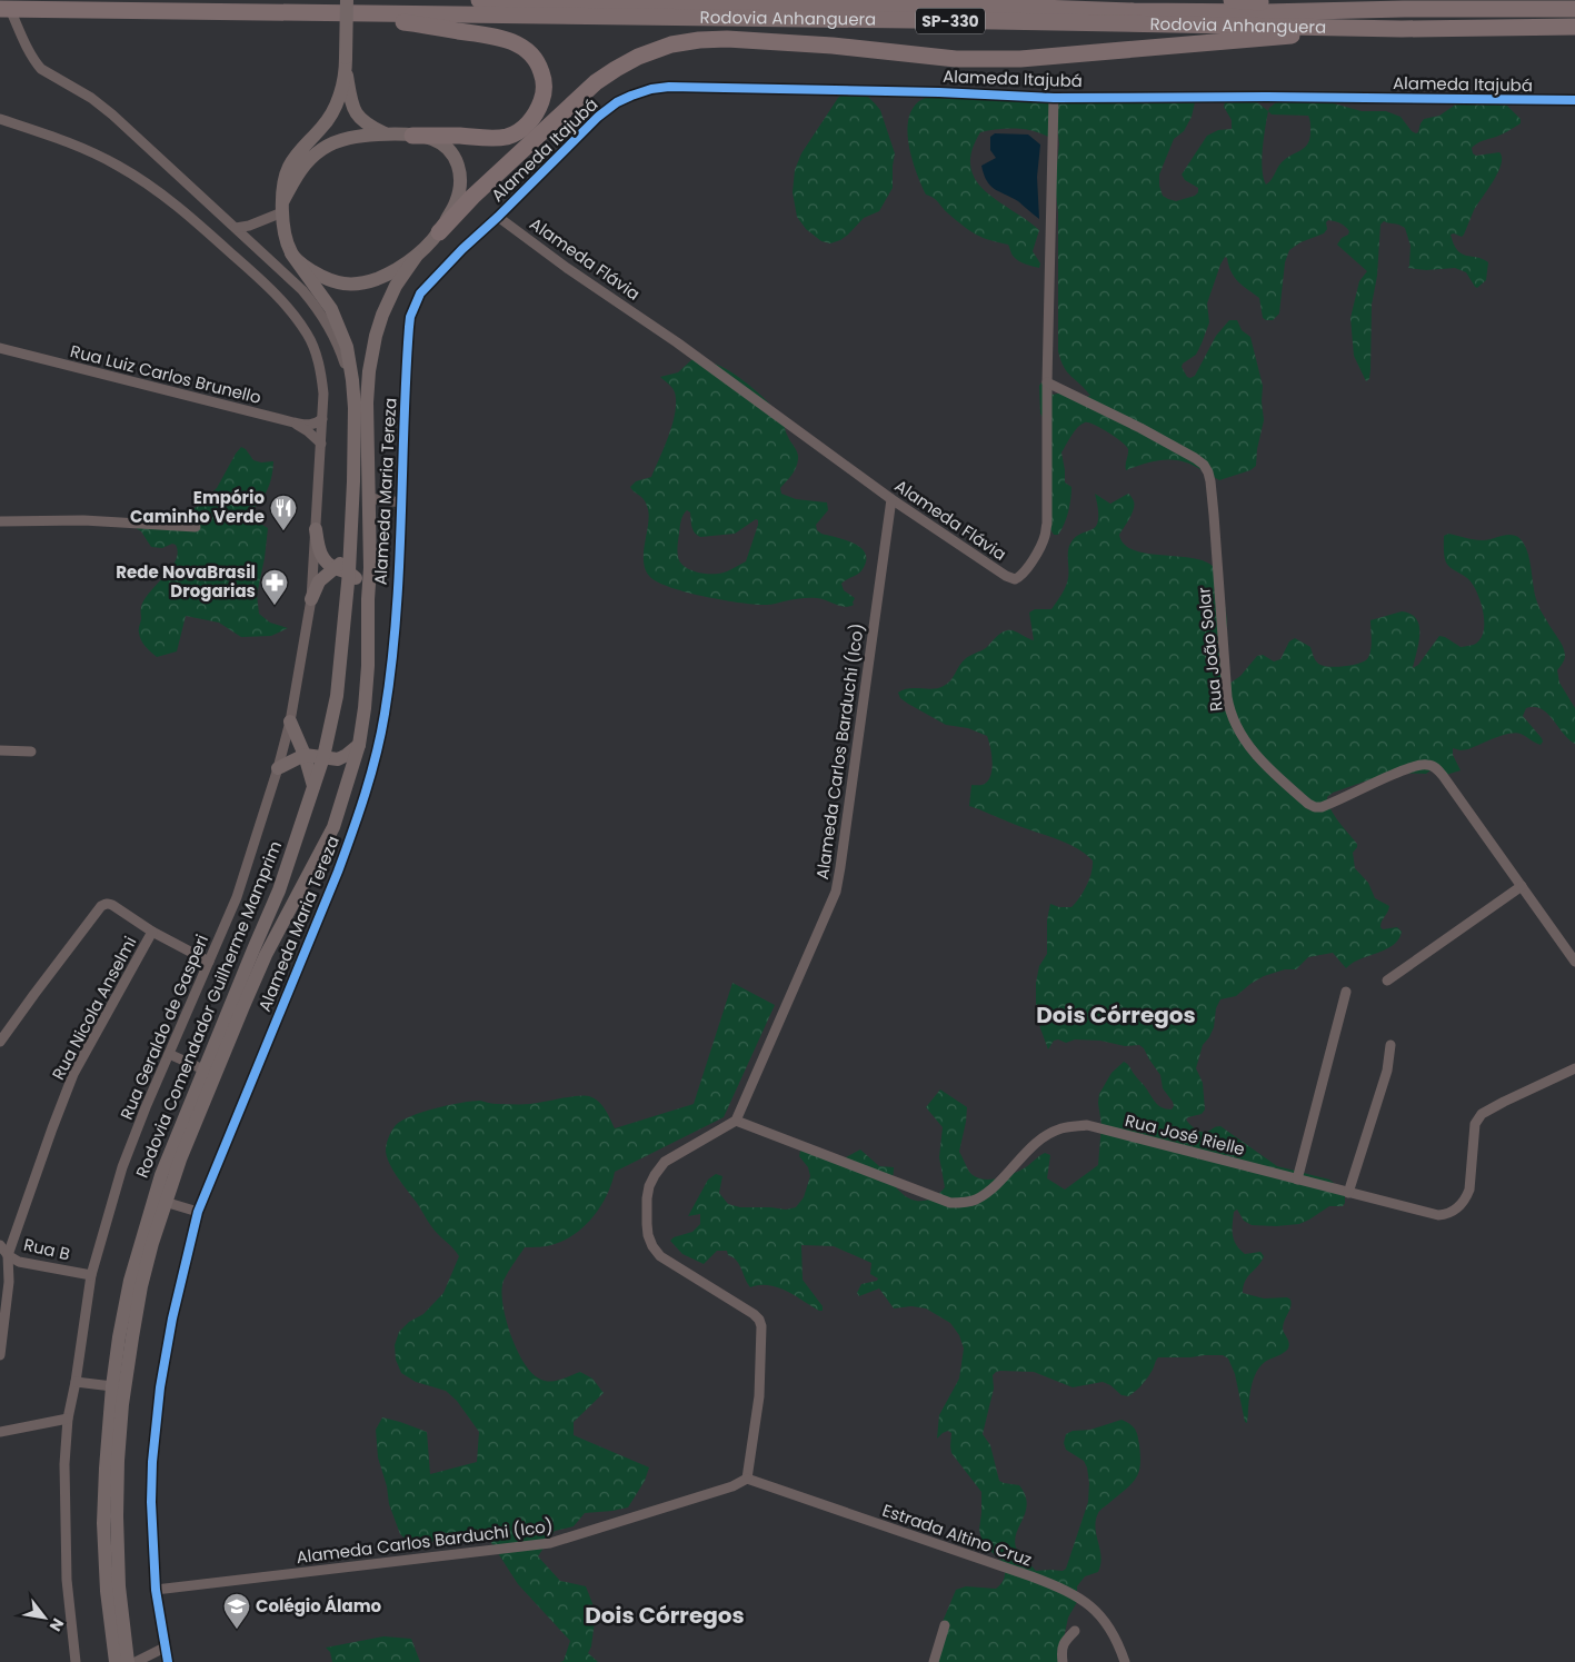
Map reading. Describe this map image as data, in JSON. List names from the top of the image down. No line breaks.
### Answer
{"streets":{"highway":["Rodovia Anhanguera","SP-330"],"main road":["Rodovia Comendador Guilherme Mamprim"],"street":["Alameda Itajubá","Alameda Flávia","Rua Luiz Carlos Brunello","Alameda Maria Tereza","Rua João Solar","Alameda Carlos Barduchi (Ico)","Rua Nicola Anselmi","Rua Geraldo de Gasperi","Rua José Rielle","Rua B","Estrada Altino Cruz"]},"crossings":[["Alameda Itajubá","Alameda Flávia"],["Alameda Itajubá","Alameda Maria Tereza"],["Alameda Flávia","Alameda Maria Tereza"],["Alameda Flávia","Rua João Solar"],["Alameda Flávia","Alameda Carlos Barduchi (Ico)"],["Rua Luiz Carlos Brunello","Rua Geraldo de Gasperi"],["Alameda Maria Tereza","Alameda Carlos Barduchi (Ico)"],["Alameda Carlos Barduchi (Ico)","Rua José Rielle"],["Alameda Carlos Barduchi (Ico)","Estrada Altino Cruz"],["Rua Nicola Anselmi","Rua B"],["Rua Geraldo de Gasperi","Rua B"]],"districts":["Dois Córregos","Dois Córregos"],"places":{"restaurant":["Empório Caminho Verde"],"pharmacy":["Rede NovaBrasil Drogarias"],"school or university":["Colégio Álamo"]},"north":"bottom right"}
